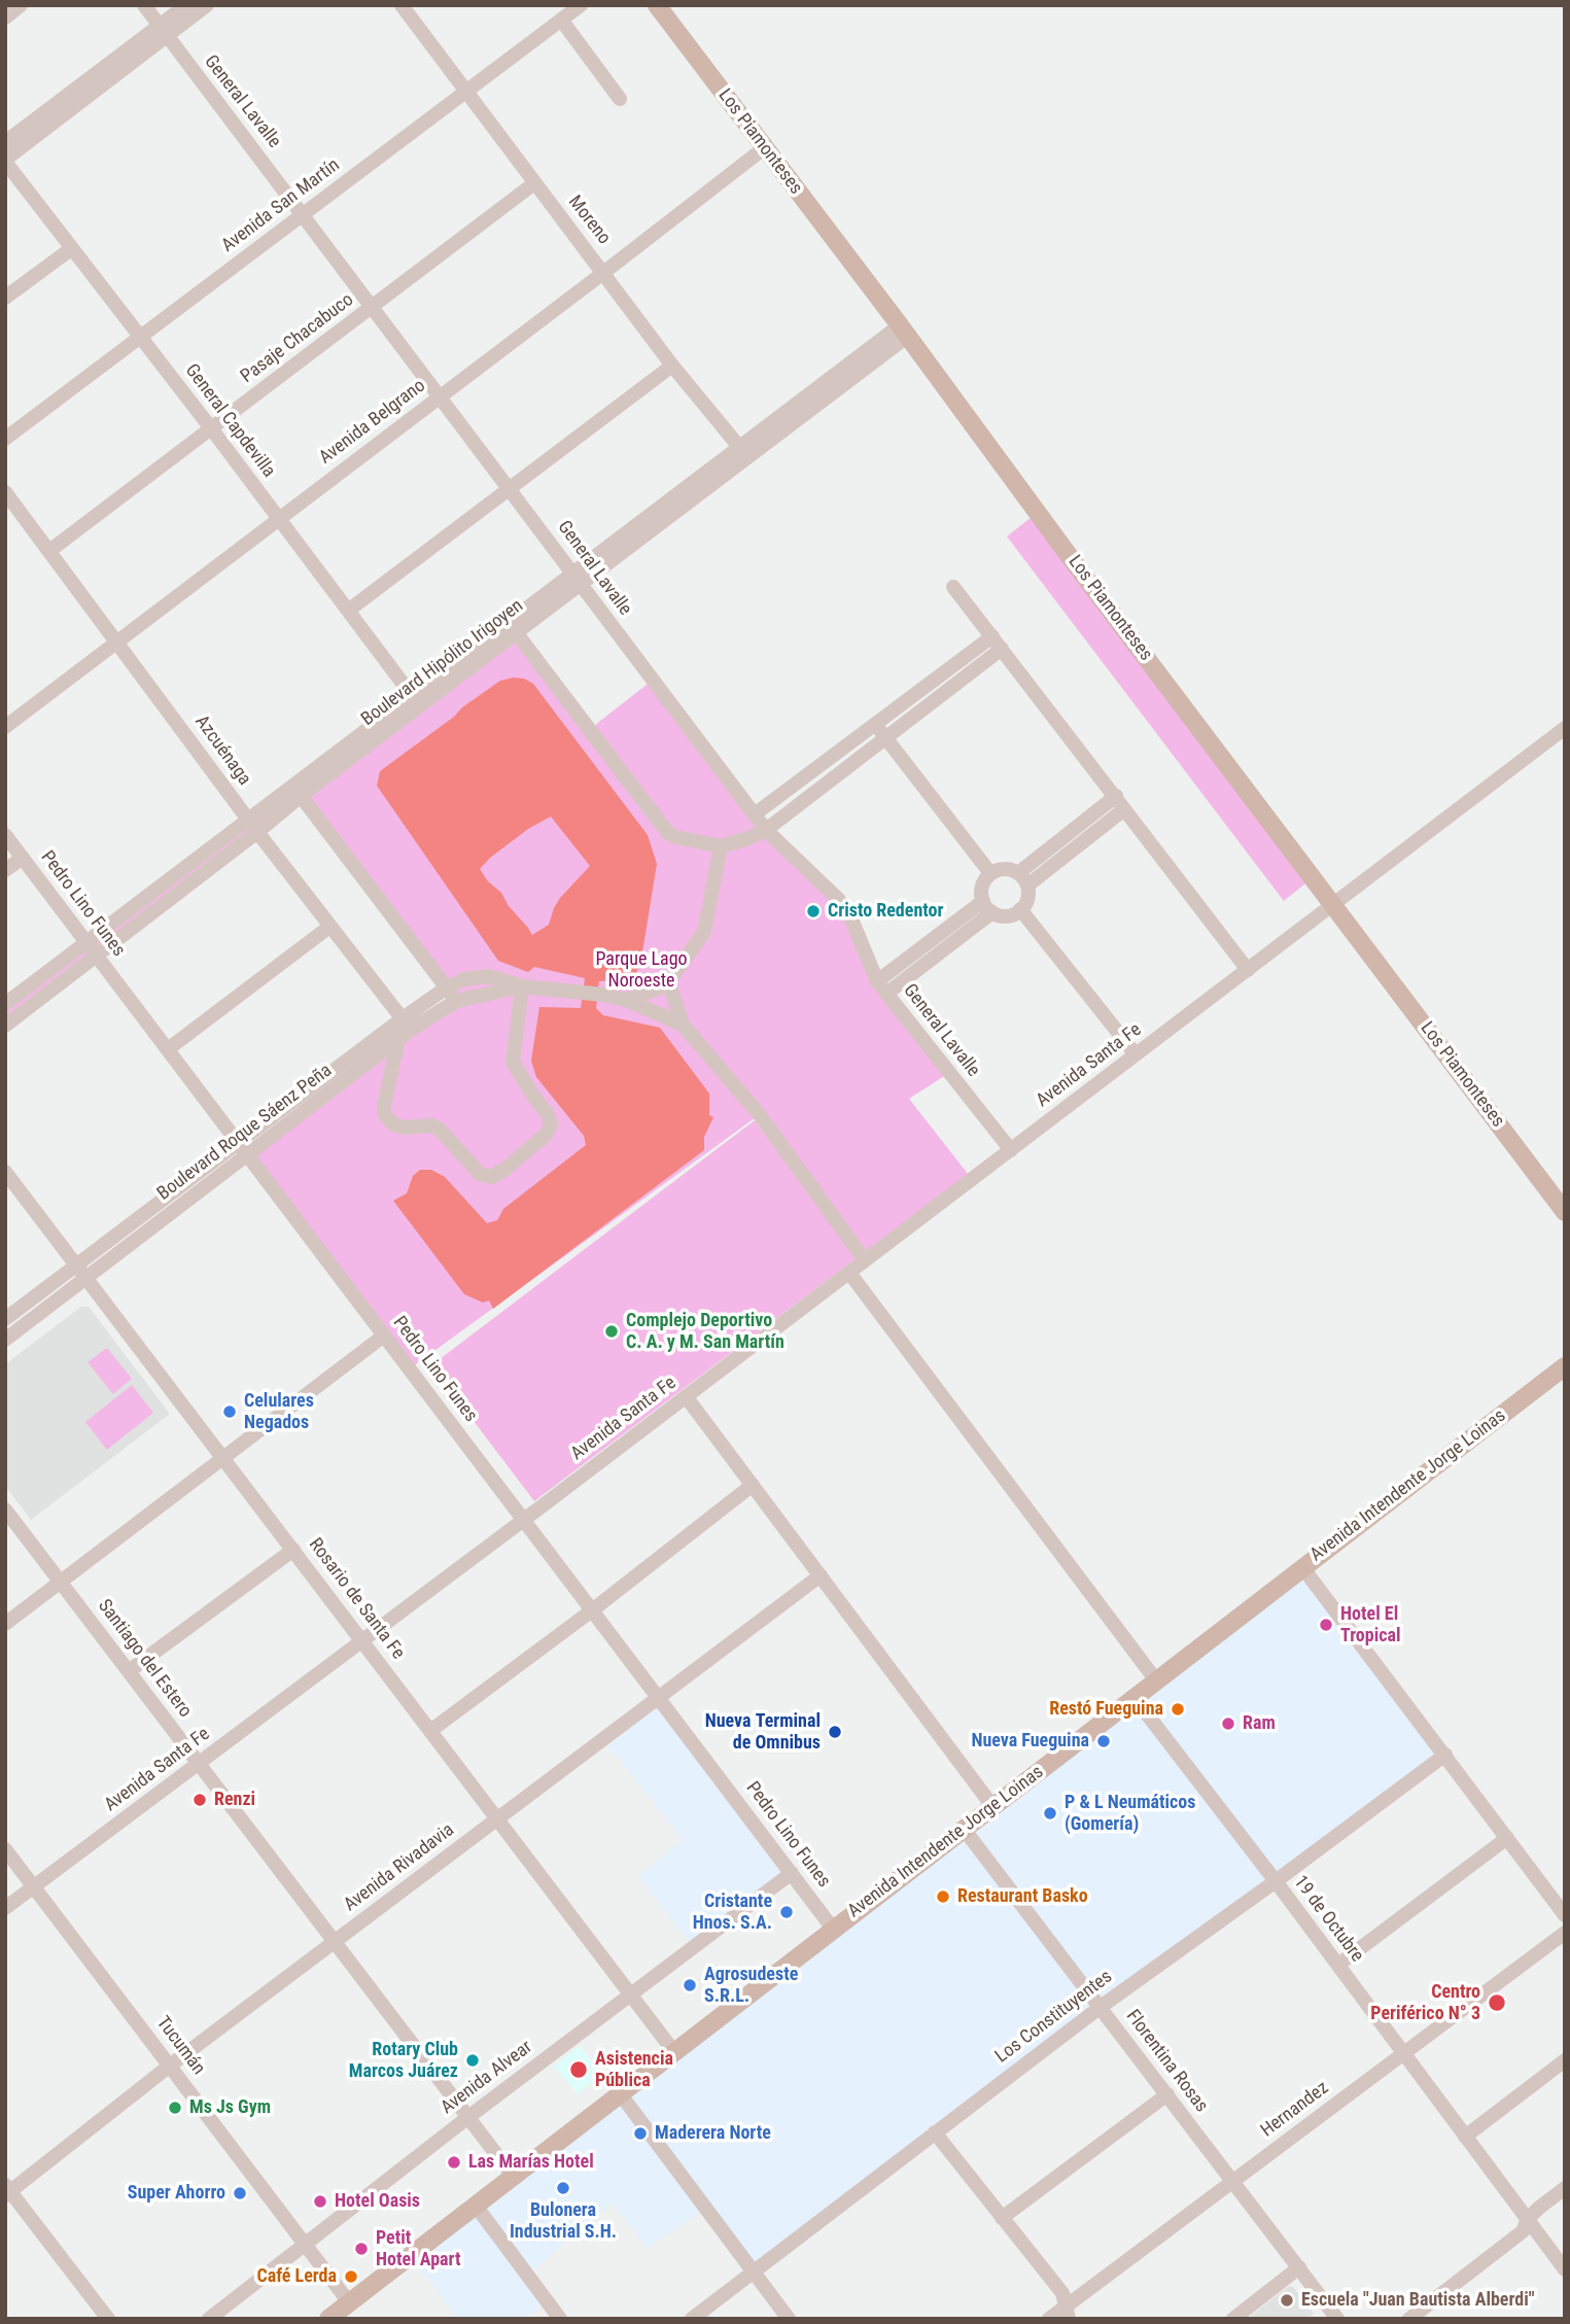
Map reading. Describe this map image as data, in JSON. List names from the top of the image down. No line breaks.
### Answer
{"streets":{"main road":["Los Piamonteses","Avenida Intendente Jorge Loinas"],"street":["General Lavalle","Avenida San Martín","Moreno","Pasaje Chacabuco","General Capdevilla","Avenida Belgrano","Boulevard Hipólito Irigoyen","Azcuénaga","Pedro Lino Funes","Avenida Santa Fe","Boulevard Roque Sáenz Peña","Rosario de Santa Fe","Santiago del Estero","Avenida Rivadavia","19 de Octubre","Los Constituyentes","Tucumán","Florentina Rosas","Avenida Alvear","Hernandez"]},"crossings":[["General Lavalle","Avenida San Martín"],["General Lavalle","Pasaje Chacabuco"],["General Lavalle","Avenida Belgrano"],["General Lavalle","Boulevard Hipólito Irigoyen"],["General Lavalle","Avenida Santa Fe"],["Los Piamonteses","Avenida Belgrano"],["Los Piamonteses","Boulevard Hipólito Irigoyen"],["Los Piamonteses","Avenida Santa Fe"],["Avenida San Martín","Moreno"],["Avenida San Martín","General Capdevilla"],["Moreno","Pasaje Chacabuco"],["Moreno","Avenida Belgrano"],["Moreno","Boulevard Hipólito Irigoyen"],["Pasaje Chacabuco","General Capdevilla"],["Pasaje Chacabuco","Azcuénaga"],["General Capdevilla","Avenida Belgrano"],["General Capdevilla","Boulevard Hipólito Irigoyen"],["Avenida Belgrano","Azcuénaga"],["Boulevard Hipólito Irigoyen","Azcuénaga"],["Boulevard Hipólito Irigoyen","Pedro Lino Funes"],["Azcuénaga","Boulevard Roque Sáenz Peña"],["Pedro Lino Funes","Avenida Santa Fe"],["Pedro Lino Funes","Boulevard Roque Sáenz Peña"],["Pedro Lino Funes","Avenida Intendente Jorge Loinas"],["Pedro Lino Funes","Avenida Rivadavia"],["Pedro Lino Funes","Avenida Alvear"],["Avenida Santa Fe","Rosario de Santa Fe"],["Avenida Santa Fe","Santiago del Estero"],["Avenida Santa Fe","Tucumán"],["Boulevard Roque Sáenz Peña","Rosario de Santa Fe"],["Avenida Intendente Jorge Loinas","Rosario de Santa Fe"],["Avenida Intendente Jorge Loinas","Santiago del Estero"],["Avenida Intendente Jorge Loinas","19 de Octubre"],["Avenida Intendente Jorge Loinas","Tucumán"],["Avenida Intendente Jorge Loinas","Florentina Rosas"],["Rosario de Santa Fe","Avenida Rivadavia"],["Rosario de Santa Fe","Avenida Alvear"],["Santiago del Estero","Avenida Rivadavia"],["Santiago del Estero","Avenida Alvear"],["Avenida Rivadavia","Tucumán"],["19 de Octubre","Los Constituyentes"],["19 de Octubre","Hernandez"],["Los Constituyentes","Florentina Rosas"],["Tucumán","Avenida Alvear"],["Florentina Rosas","Hernandez"]],"parks":["Parque Lago Noroeste"],"places":["Cristo Redentor","Complejo Deportivo C. A. y M. San Martín","Celulares Negados","Hotel El Tropical","Restó Fueguina","Ram","Nueva Terminal de Omnibus","Nueva Fueguina","Renzi","P & L Neumáticos (Gomería)","Restaurant Basko","Cristante Hnos. S.A.","Agrosudeste S.R.L.","Centro Periférico N° 3","Rotary Club Marcos Juárez","Asistencia Pública","Ms Js Gym","Maderera Norte","Las Marías Hotel","Bulonera Industrial S.H.","Super Ahorro","Hotel Oasis","Petit Hotel Apart","Café Lerda","Escuela \"Juan Bautista Alberdi\""]}
